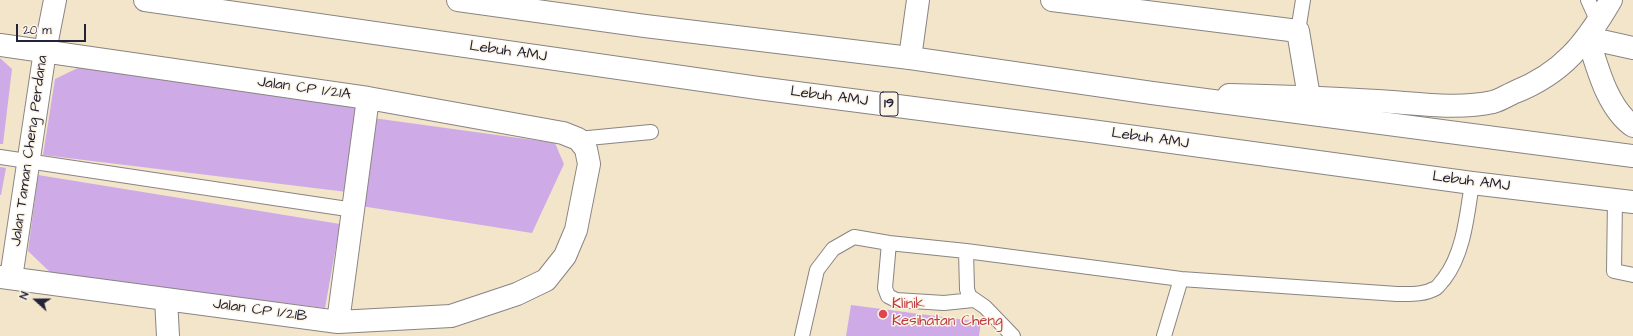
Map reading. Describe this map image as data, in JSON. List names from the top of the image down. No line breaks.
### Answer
{"streets":{"main road":["Lebuh AMJ","Jalan CP 1/21A","19","Jalan Taman Cheng Perdana","Jalan CP 1/21B"]},"crossings":[["Jalan CP 1/21A","Jalan Taman Cheng Perdana"],["Jalan CP 1/21A","Jalan CP 1/21B"],["Jalan Taman Cheng Perdana","Jalan CP 1/21B"]],"places":["Klinik Kesihatan Cheng"],"scale_bar":"20 m","north":"left"}
